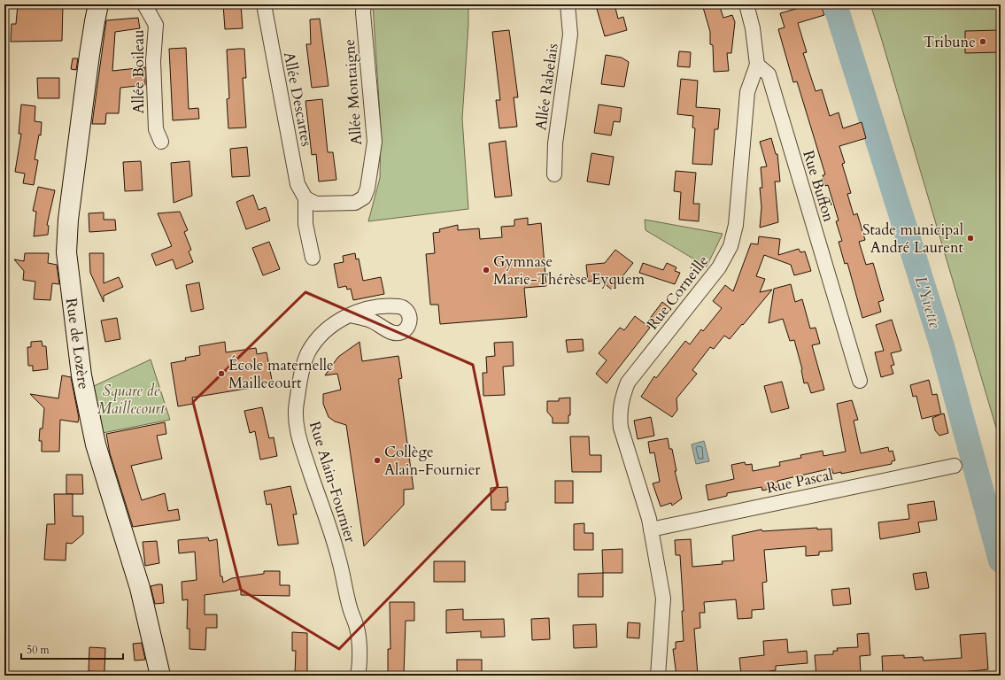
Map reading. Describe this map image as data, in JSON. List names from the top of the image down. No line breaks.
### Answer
{"streets":{"street":["Allée Boileau","Allée Rabelais","Allée Montaigne","Allée Descartes","Rue Buffon","Rue Corneille","Rue de Lozère","Rue Pascal","Rue Alain-Fournier"]},"crossings":[["Allée Montaigne","Allée Descartes"],["Rue Buffon","Rue Corneille"],["Rue Corneille","Rue Pascal"]],"water":["L'Yvette"],"parks":["Square de Maillecourt"],"places":["Tribune","Stade municipal André Laurent","Gymnase Marie-Thérèse Eyquem","École maternelle Maillecourt","Collège Alain-Fournier"],"scale_bar":"50 m"}
